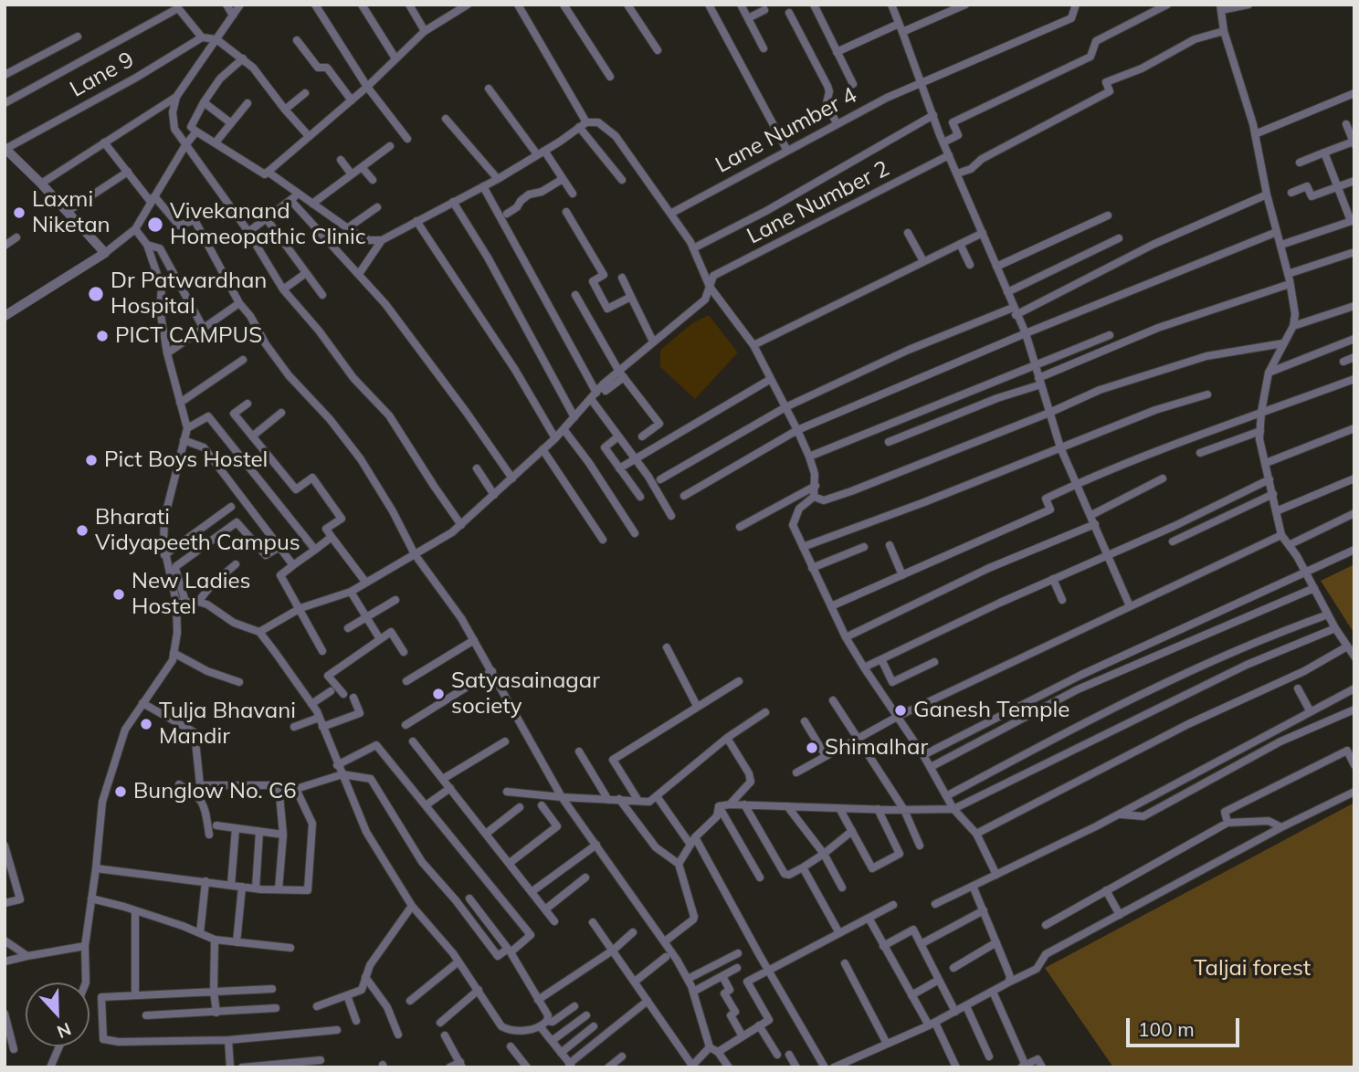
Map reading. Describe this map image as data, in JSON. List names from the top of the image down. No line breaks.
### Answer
{"streets":{"street":["Lane 9","Lane Number 4","Lane Number 2"]},"parks":["Taljai forest"],"places":["Laxmi Niketan","Vivekanand Homeopathic Clinic","Dr Patwardhan Hospital","PICT CAMPUS","Pict Boys Hostel","Bharati Vidyapeeth Campus","New Ladies Hostel","Satyasainagar society","Ganesh Temple","Tulja Bhavani Mandir","Shimalhar","Bunglow No. C6"],"scale_bar":"100 m","north":"bottom"}
